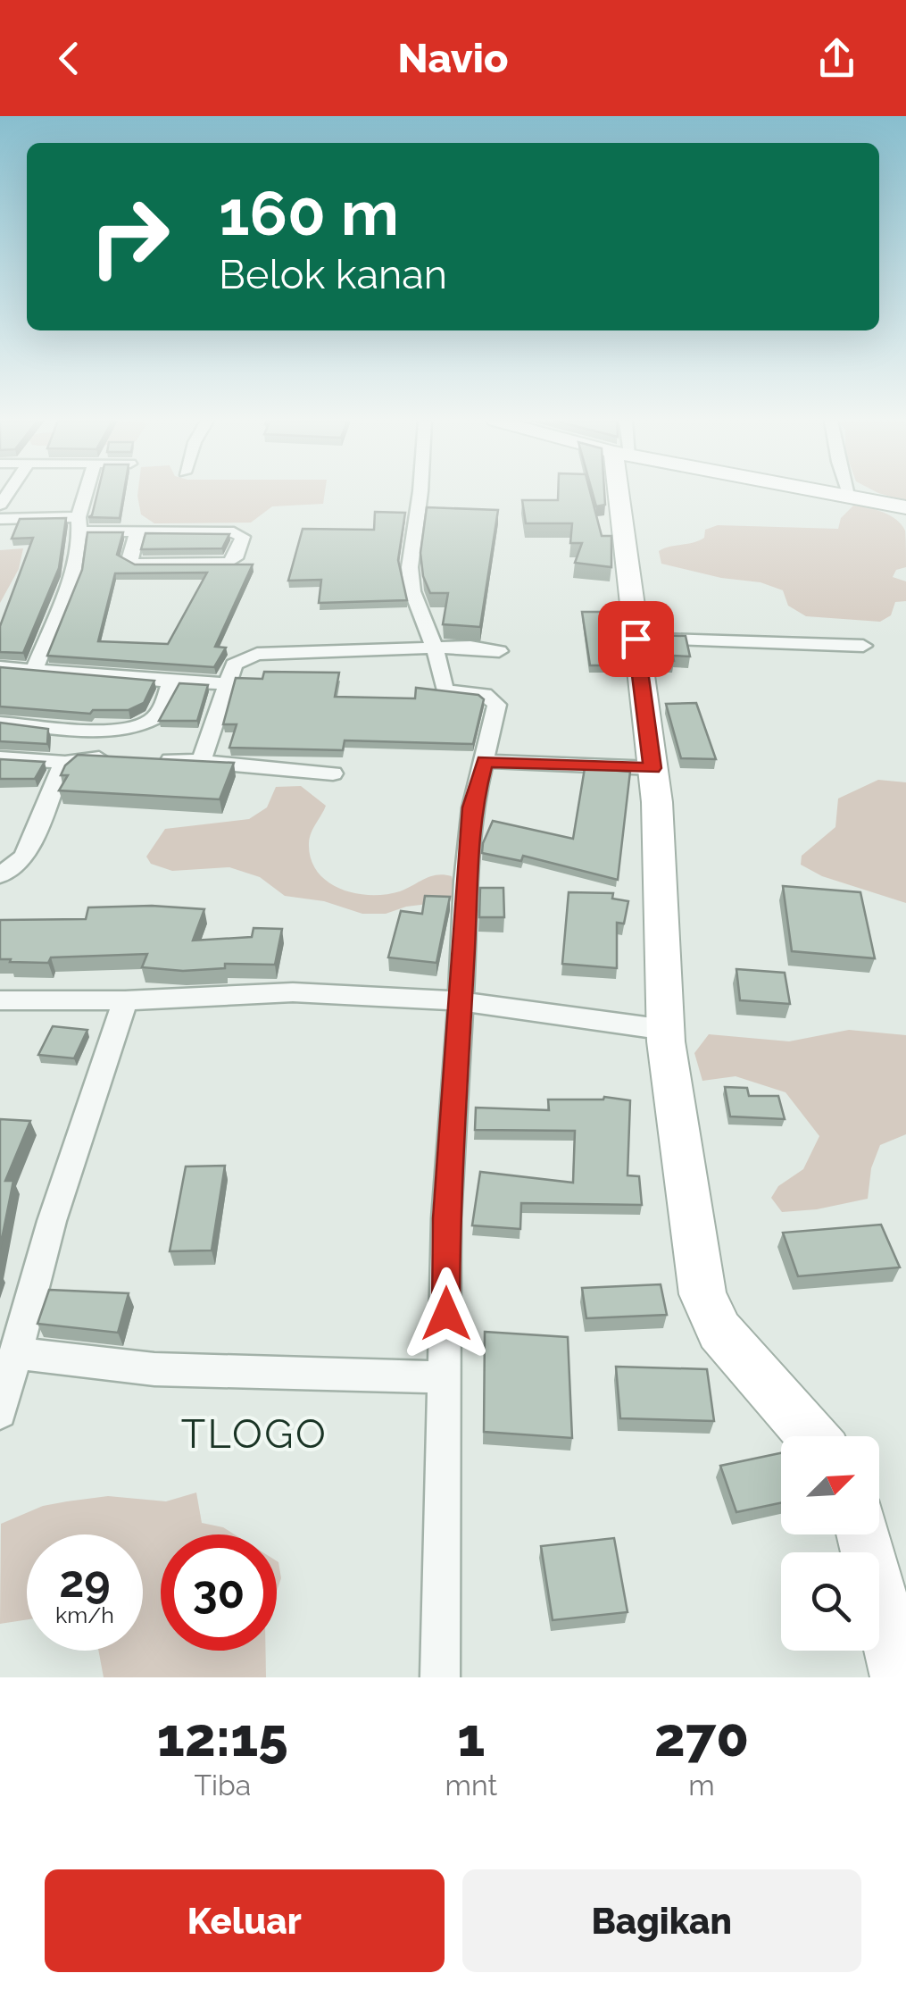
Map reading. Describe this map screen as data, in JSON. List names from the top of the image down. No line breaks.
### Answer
{"districts":["TLOGO"],"north":"top right","page":{"header":"Navio","turn":["160 m","Belok kanan"],"speed":"29 km/h","limit":"30","eta":["12:15","Tiba","1","mnt","270","m"],"buttons":["Keluar","Bagikan"]}}
